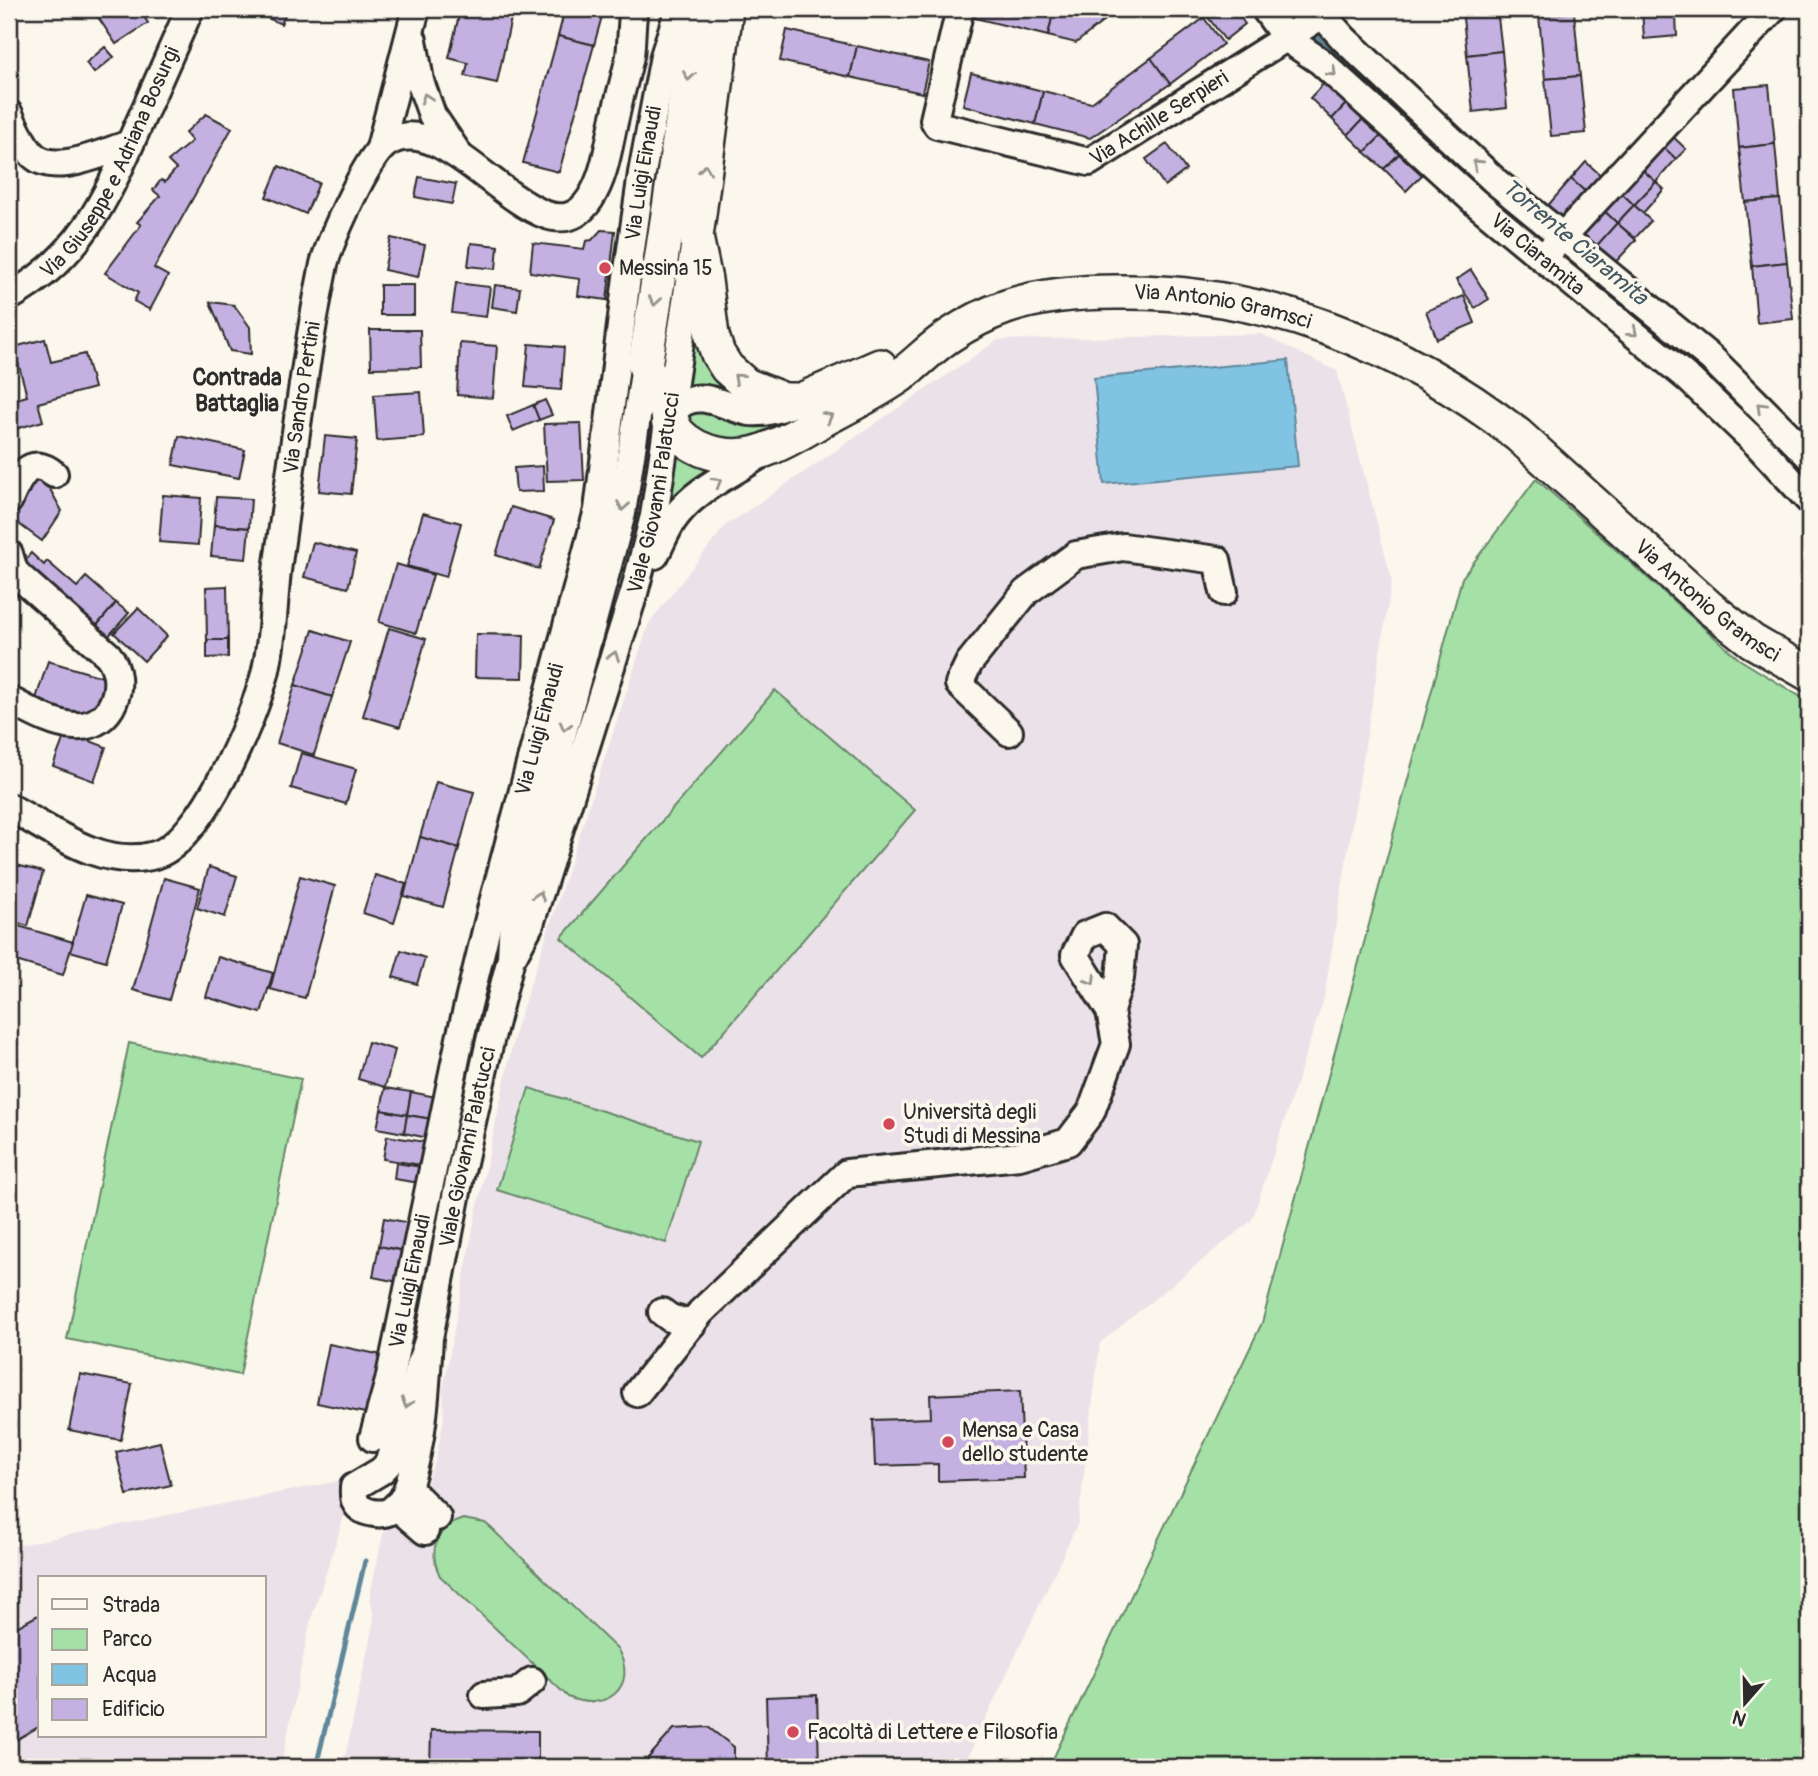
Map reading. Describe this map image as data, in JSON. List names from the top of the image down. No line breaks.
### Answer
{"streets":{"main road":["Via Antonio Gramsci","Viale Giovanni Palatucci"],"street":["Via Achille Serpieri","Via Giuseppe e Adriana Bosurgi","Via Luigi Einaudi","Via Ciaramita","Via Sandro Pertini"]},"crossings":[["Via Achille Serpieri","Via Ciaramita"],["Via Luigi Einaudi","Viale Giovanni Palatucci"]],"districts":["Contrada Battaglia"],"water":["Torrente Ciaramita"],"places":["Messina 15","Università degli Studi di Messina","Mensa e Casa dello studente","Facoltà di Lettere e Filosofia"],"legend":["Strada","Parco","Acqua","Edificio"],"north":"bottom"}
